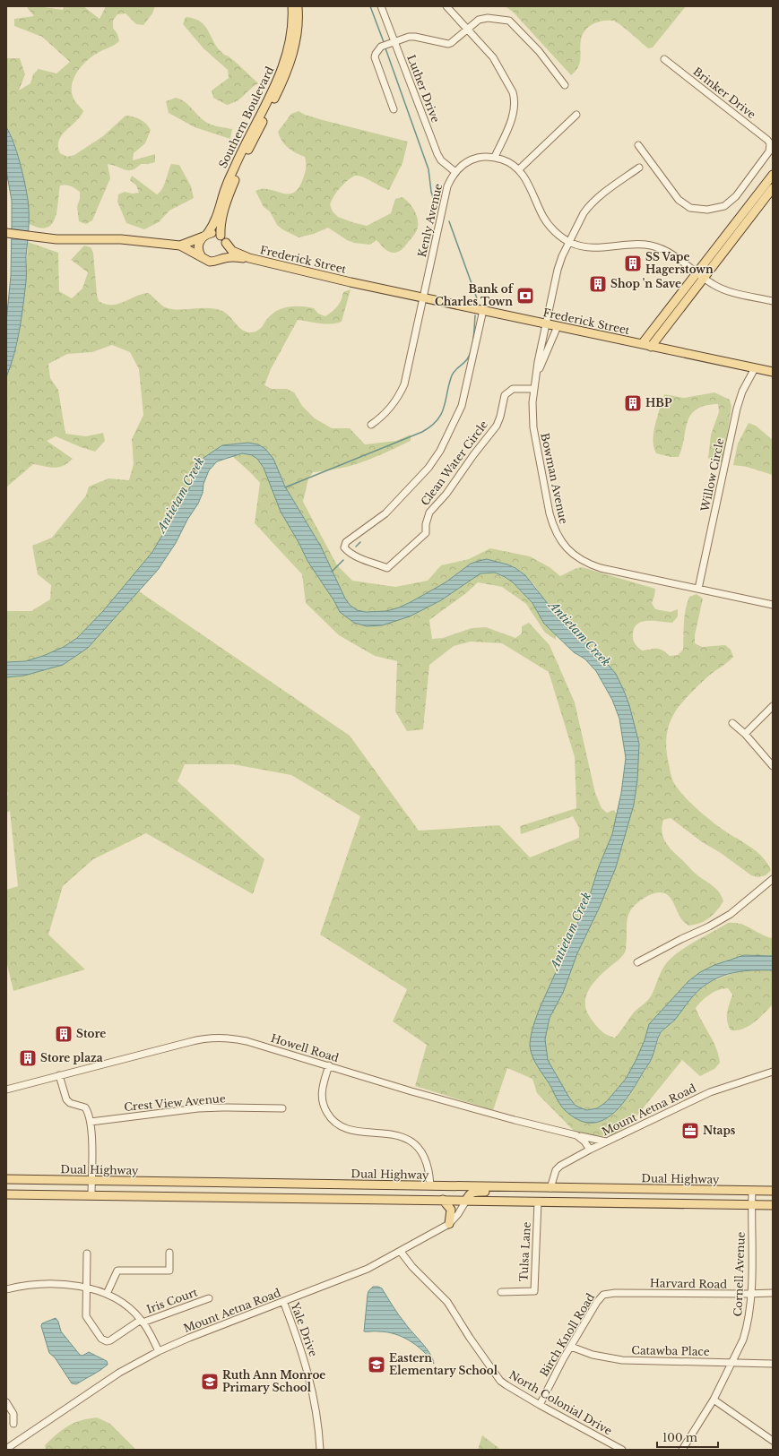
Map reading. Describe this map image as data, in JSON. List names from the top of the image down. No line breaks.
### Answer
{"streets":{"main road":["Southern Boulevard","Frederick Street","Dual Highway"],"street":["Luther Drive","Brinker Drive","Kenly Avenue","Clean Water Circle","Willow Circle","Bowman Avenue","Howell Road","Crest View Avenue","Mount Aetna Road","Tulsa Lane","Cornell Avenue","Harvard Road","Iris Court","Yale Drive","Birch Knoll Road","Catawba Place","North Colonial Drive"]},"crossings":[["Luther Drive","Kenly Avenue"],["Southern Boulevard","Frederick Street"],["Kenly Avenue","Frederick Street"],["Kenly Avenue","Bowman Avenue"],["Frederick Street","Clean Water Circle"],["Frederick Street","Willow Circle"],["Frederick Street","Bowman Avenue"],["Clean Water Circle","Bowman Avenue"],["Willow Circle","Bowman Avenue"],["Howell Road","Mount Aetna Road"],["Mount Aetna Road","Dual Highway"],["Mount Aetna Road","Yale Drive"],["Mount Aetna Road","North Colonial Drive"],["Dual Highway","Cornell Avenue"],["Cornell Avenue","Harvard Road"],["Cornell Avenue","Catawba Place"],["Harvard Road","Birch Knoll Road"],["Birch Knoll Road","Catawba Place"],["Birch Knoll Road","North Colonial Drive"]],"water":["Antietam Creek"],"places":{"building":["SS Vape Hagerstown","Shop 'n Save","HBP","Store","Store plaza"],"bank":["Bank of Charles Town"],"office":["Ntaps"],"school or university":["Eastern Elementary School","Ruth Ann Monroe Primary School"]},"scale_bar":"100 m"}
